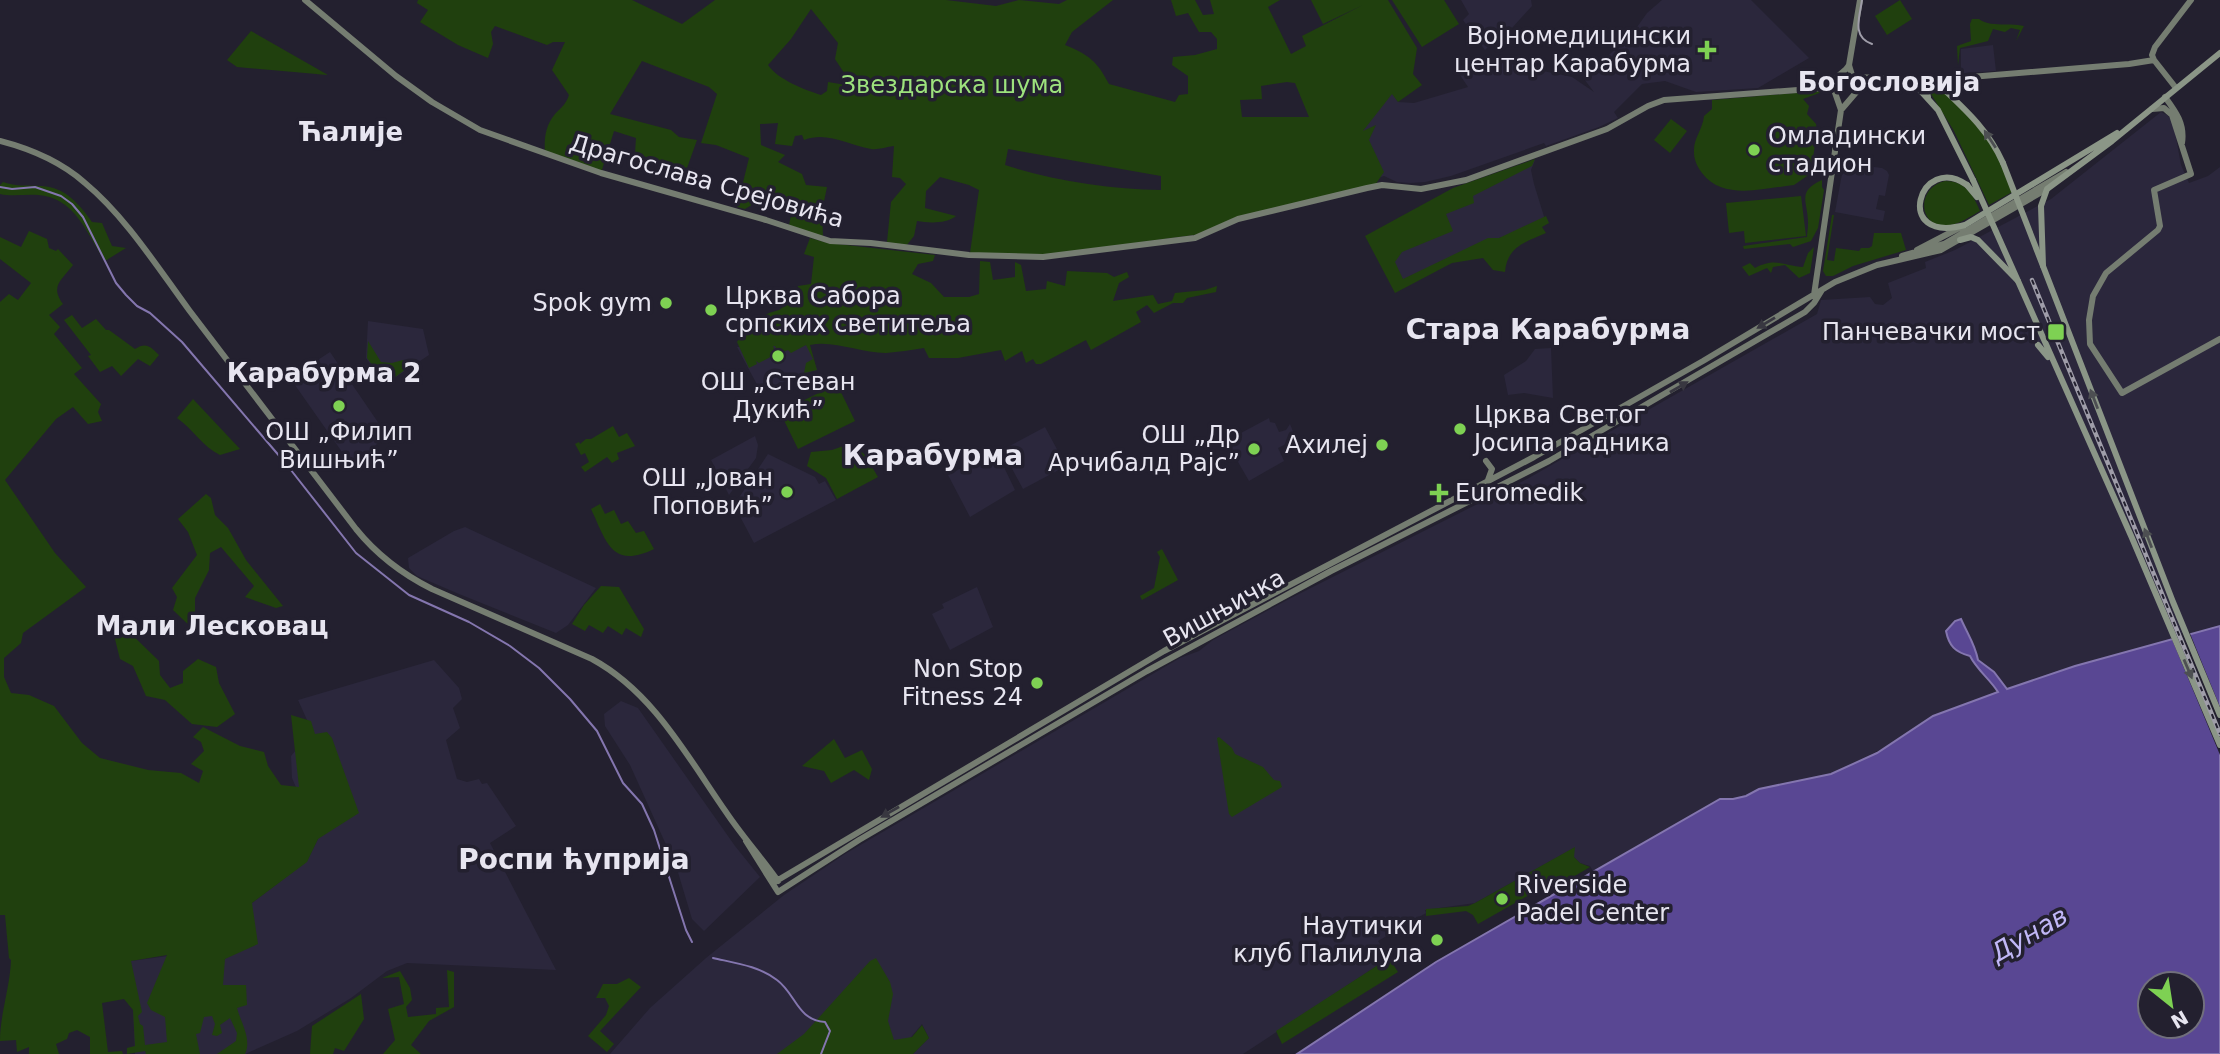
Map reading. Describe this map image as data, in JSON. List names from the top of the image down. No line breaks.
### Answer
{"streets":{"main road":["Драгослава Срејовића","Вишњичка"]},"districts":["Богословија","Ћалије","Стара Карабурма","Карабурма 2","Карабурма","Мали Лесковац","Роспи ћуприја"],"water":["Дунав"],"parks":["Звездарска шума"],"places":{"health":["Војномедицински центар Карабурма","Euromedik"],"other":["Омладински стадион","Spok gym","Црква Сабора српских светитеља","ОШ „Стеван Дукић”","ОШ „Филип Вишњић”","Црква Светог Јосипа радника","Ахилеј","ОШ „Др Арчибалд Рајс”","ОШ „Јован Поповић”","Non Stop Fitness 24","Riverside Padel Center","Наутички клуб Палилула"],"transit":["Панчевачки мост"]},"north":"bottom right"}
